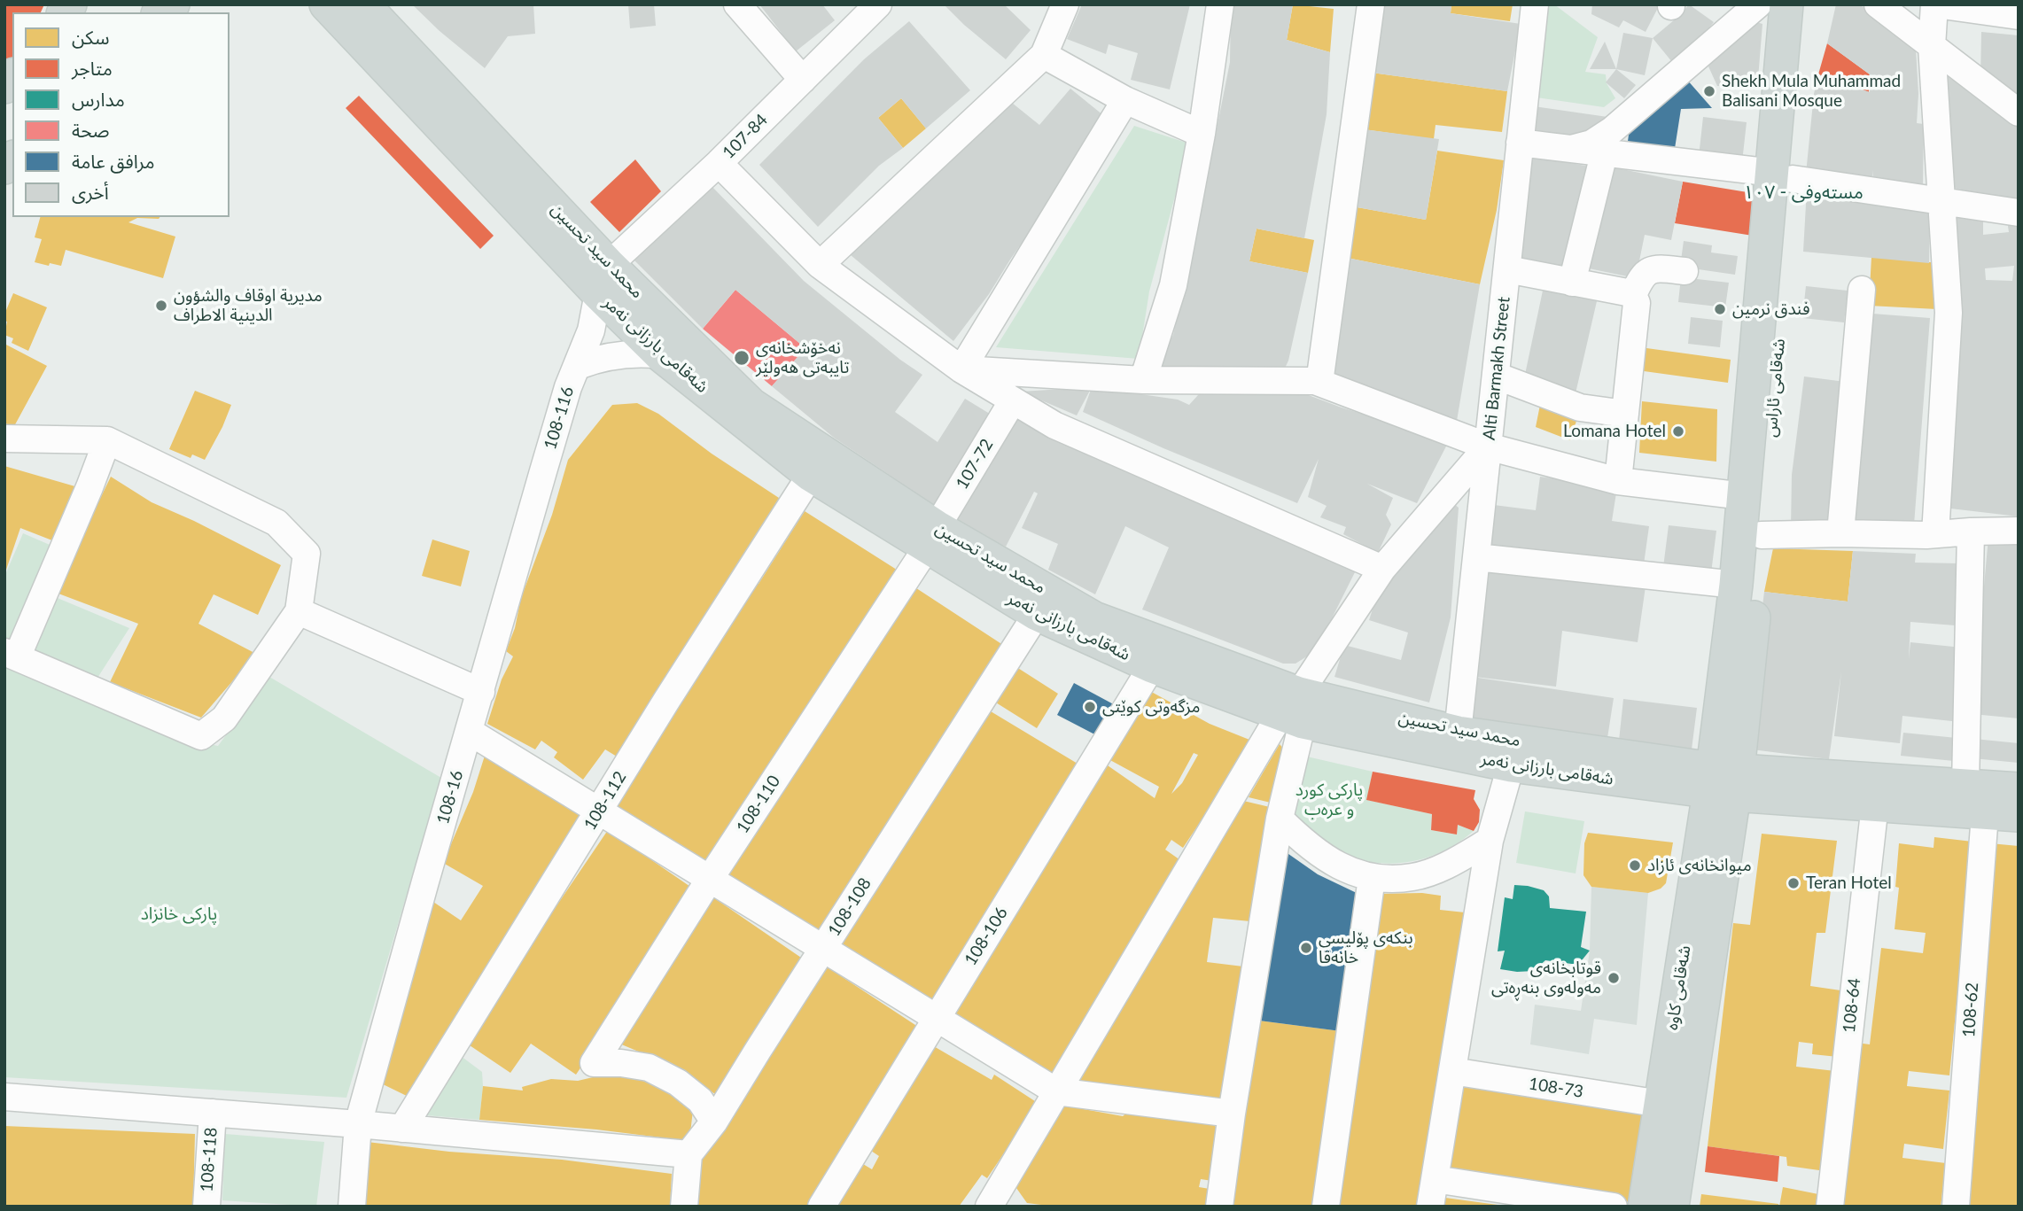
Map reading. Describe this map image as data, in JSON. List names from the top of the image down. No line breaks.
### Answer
{"streets":{"main road":["محمد سید تحسین","شەقامی بارزانی نەمر","شەقامی ئاراس","شەقامی کاوە"],"street":["107-84","Alti Barmakh Street","108-116","107-72","108-16","108-112","108-110","108-108","108-106","108-64","108-62","108-73","108-118"]},"crossings":[["107-84","محمد سید تحسین"],["107-84","شەقامی بارزانی نەمر"],["107-84","108-116"],["محمد سید تحسین","شەقامی بارزانی نەمر"],["محمد سید تحسین","Alti Barmakh Street"],["محمد سید تحسین","شەقامی ئاراس"],["محمد سید تحسین","108-116"],["محمد سید تحسین","107-72"],["محمد سید تحسین","108-110"],["محمد سید تحسین","شەقامی کاوە"],["شەقامی بارزانی نەمر","شەقامی ئاراس"],["شەقامی بارزانی نەمر","108-116"],["شەقامی بارزانی نەمر","107-72"],["شەقامی بارزانی نەمر","108-112"],["شەقامی بارزانی نەمر","108-110"],["شەقامی بارزانی نەمر","108-108"],["شەقامی بارزانی نەمر","108-106"],["شەقامی بارزانی نەمر","شەقامی کاوە"],["شەقامی بارزانی نەمر","108-64"],["شەقامی بارزانی نەمر","108-62"],["شەقامی ئاراس","شەقامی کاوە"],["108-116","108-16"],["107-72","108-110"],["108-110","108-108"],["شەقامی کاوە","108-73"]],"districts":["مستەوفی - ١٠٧"],"parks":["پاركی كورد و عرەب","پارکی خانزاد"],"places":["Shekh Mula Muhammad Balisani Mosque","مديرية اوقاف والشؤون الدينية الاطراف","فندق نرمين","نەخۆشخانەی تایبەتی هەولێر","Lomana Hotel","مزگەوتی کوێتی","میوانخانەی ئازاد","Teran Hotel","بنکەی پۆلیسی خانەقا","قوتابخانەی مەولەوی بنەڕەتی"],"legend":["سكن","متاجر","مدارس","صحة","مرافق عامة","أخرى"]}
